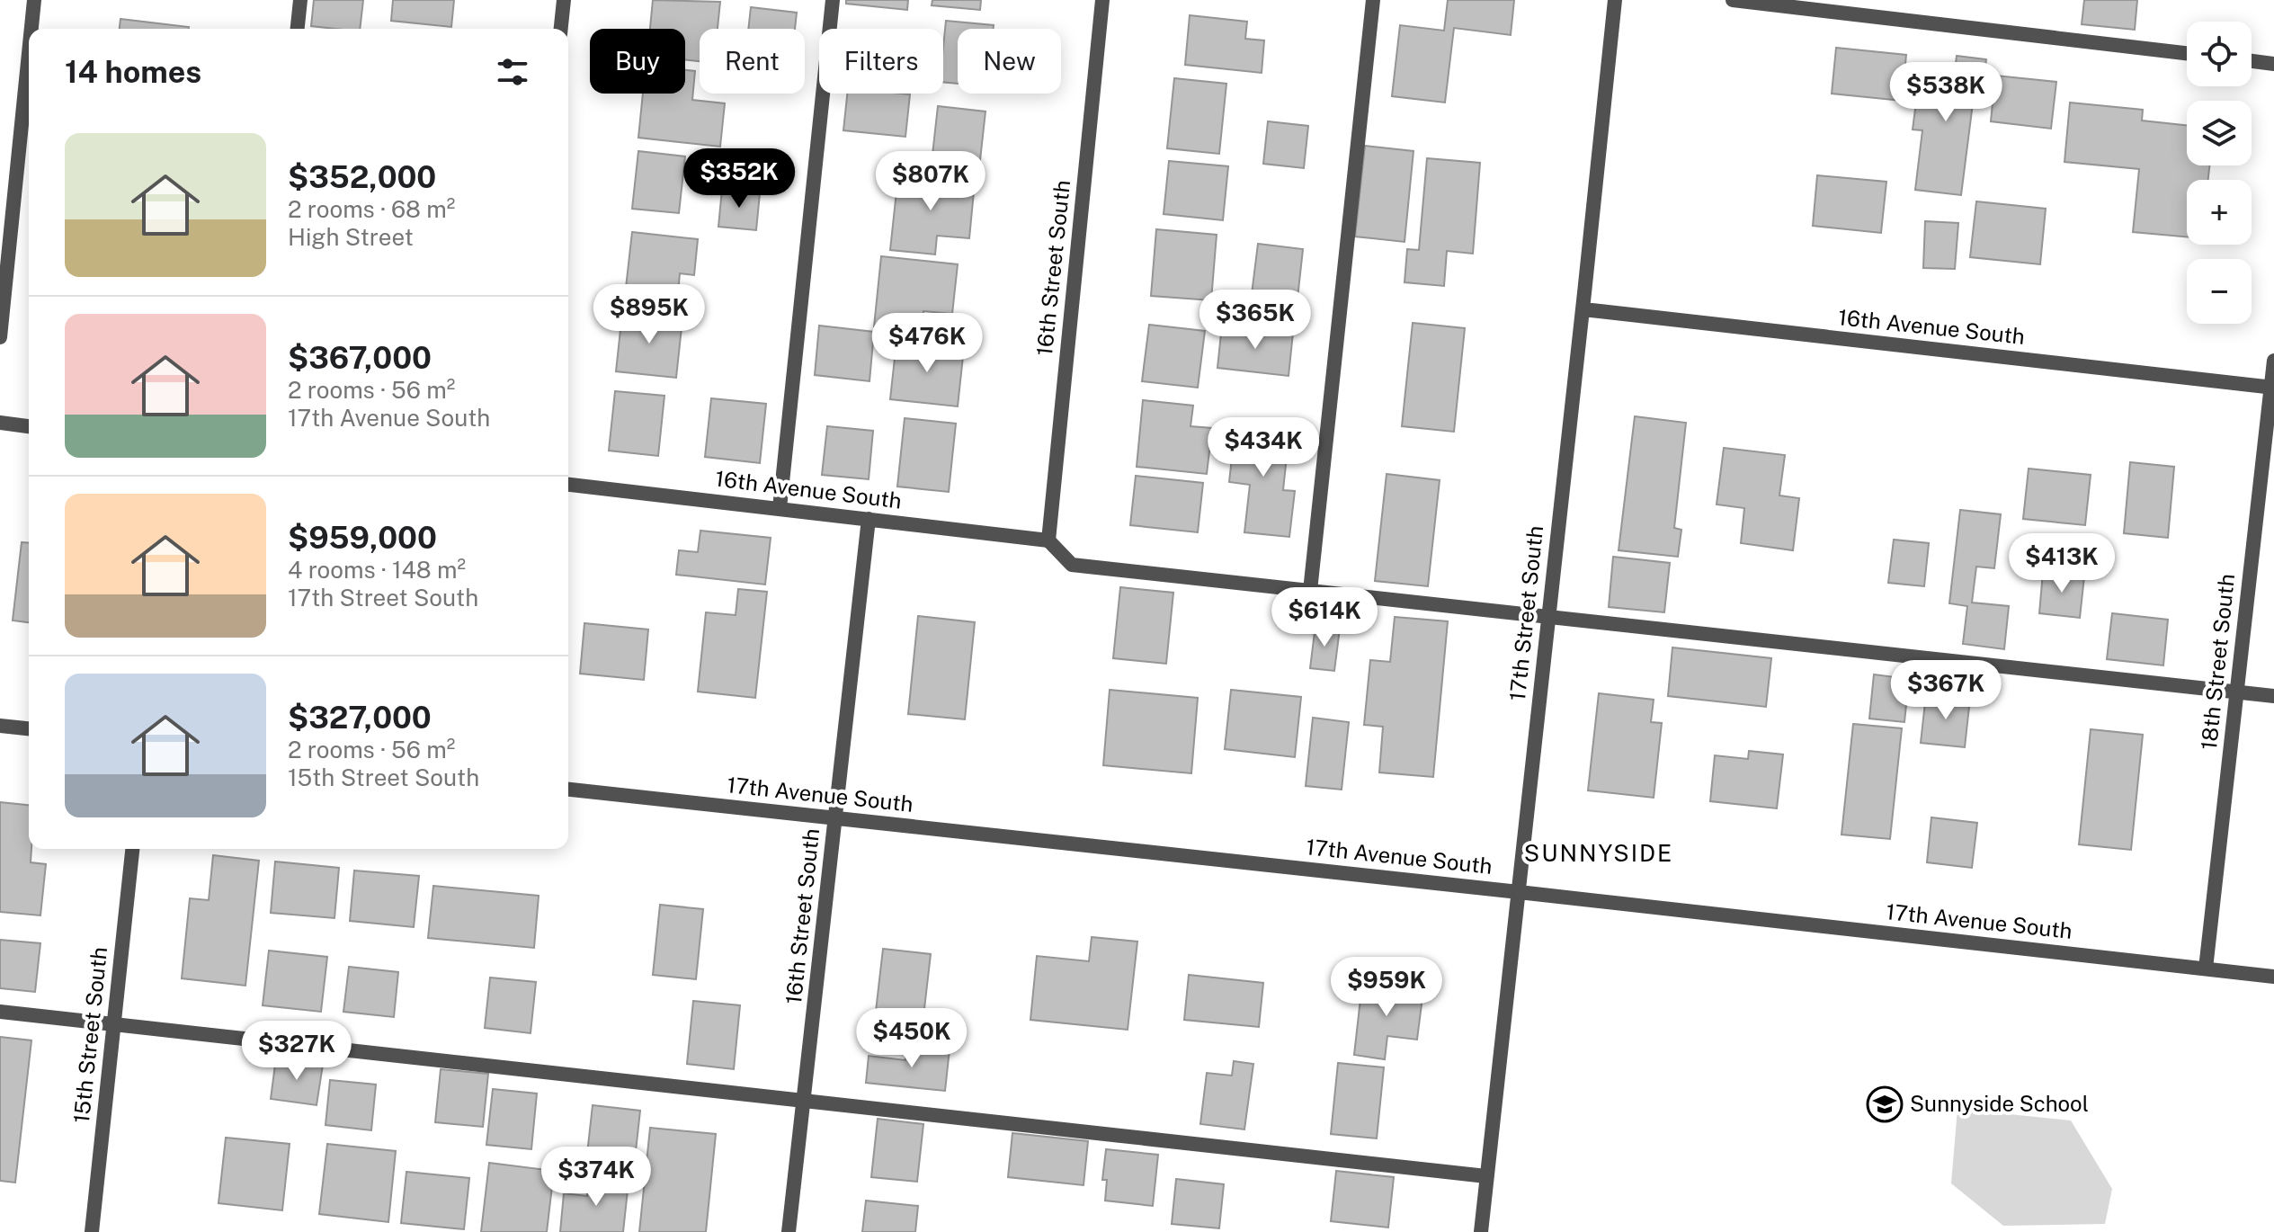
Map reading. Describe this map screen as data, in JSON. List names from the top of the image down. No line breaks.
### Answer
{"streets":{"street":["16th Street South","16th Avenue South","17th Street South","18th Street South","17th Avenue South","15th Street South"]},"crossings":[["16th Street South","16th Avenue South"],["16th Street South","17th Avenue South"],["16th Avenue South","17th Street South"],["16th Avenue South","18th Street South"],["17th Street South","17th Avenue South"],["18th Street South","17th Avenue South"]],"districts":["SUNNYSIDE"],"places":{"school or university":["Sunnyside School"]},"page":{"map_buttons":["+","−"],"chip":["Buy","Rent","Filters","New"],"heading":"14 homes","price":["$538K","$352K","$807K","$895K","$365K","$476K","$434K","$413K","$614K","$367K","$959K","$450K","$327K","$374K"],"list":[{"name":"$352,000","note":"2 rooms · 68 m² · High Street"},{"name":"$367,000","note":"2 rooms · 56 m² · 17th Avenue South"},{"name":"$959,000","note":"4 rooms · 148 m² · 17th Street South"},{"name":"$327,000","note":"2 rooms · 56 m² · 15th Street South"}]}}
